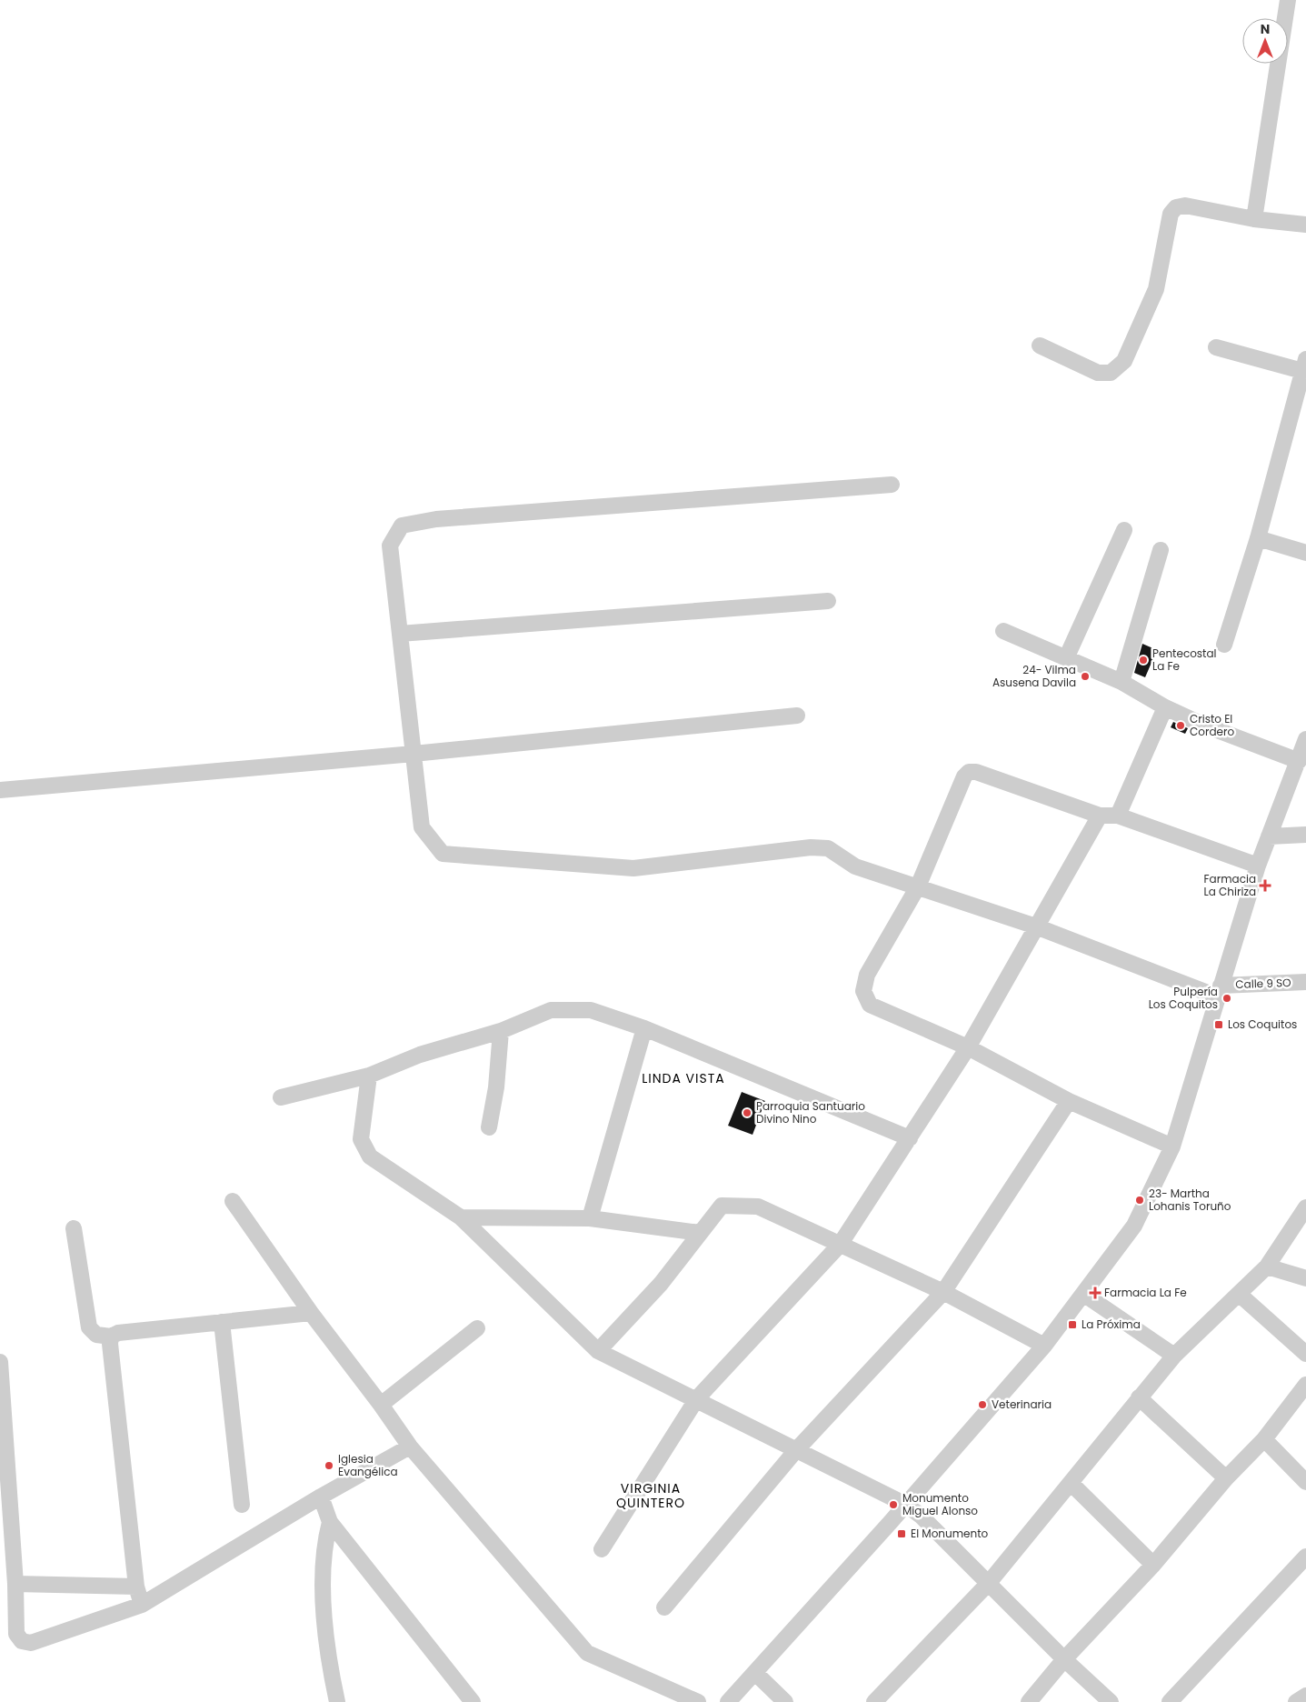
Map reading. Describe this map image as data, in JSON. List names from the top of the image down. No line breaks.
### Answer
{"streets":{"street":["Calle 9 SO"]},"districts":["LINDA VISTA","VIRGINIA QUINTERO"],"places":{"other":["Pentecostal La Fe","24- Vilma Asusena Davila","Cristo El Cordero","Pulpería Los Coquitos","Parroquia Santuario Divino Nino","23- Martha Lohanis Toruño","Veterinaria","Iglesia Evangélica","Monumento Miguel Alonso"],"health":["Farmacia La Chiriza","Farmacia La Fe"],"transit":["Los Coquitos","La Próxima","El Monumento"]},"north":"top"}
